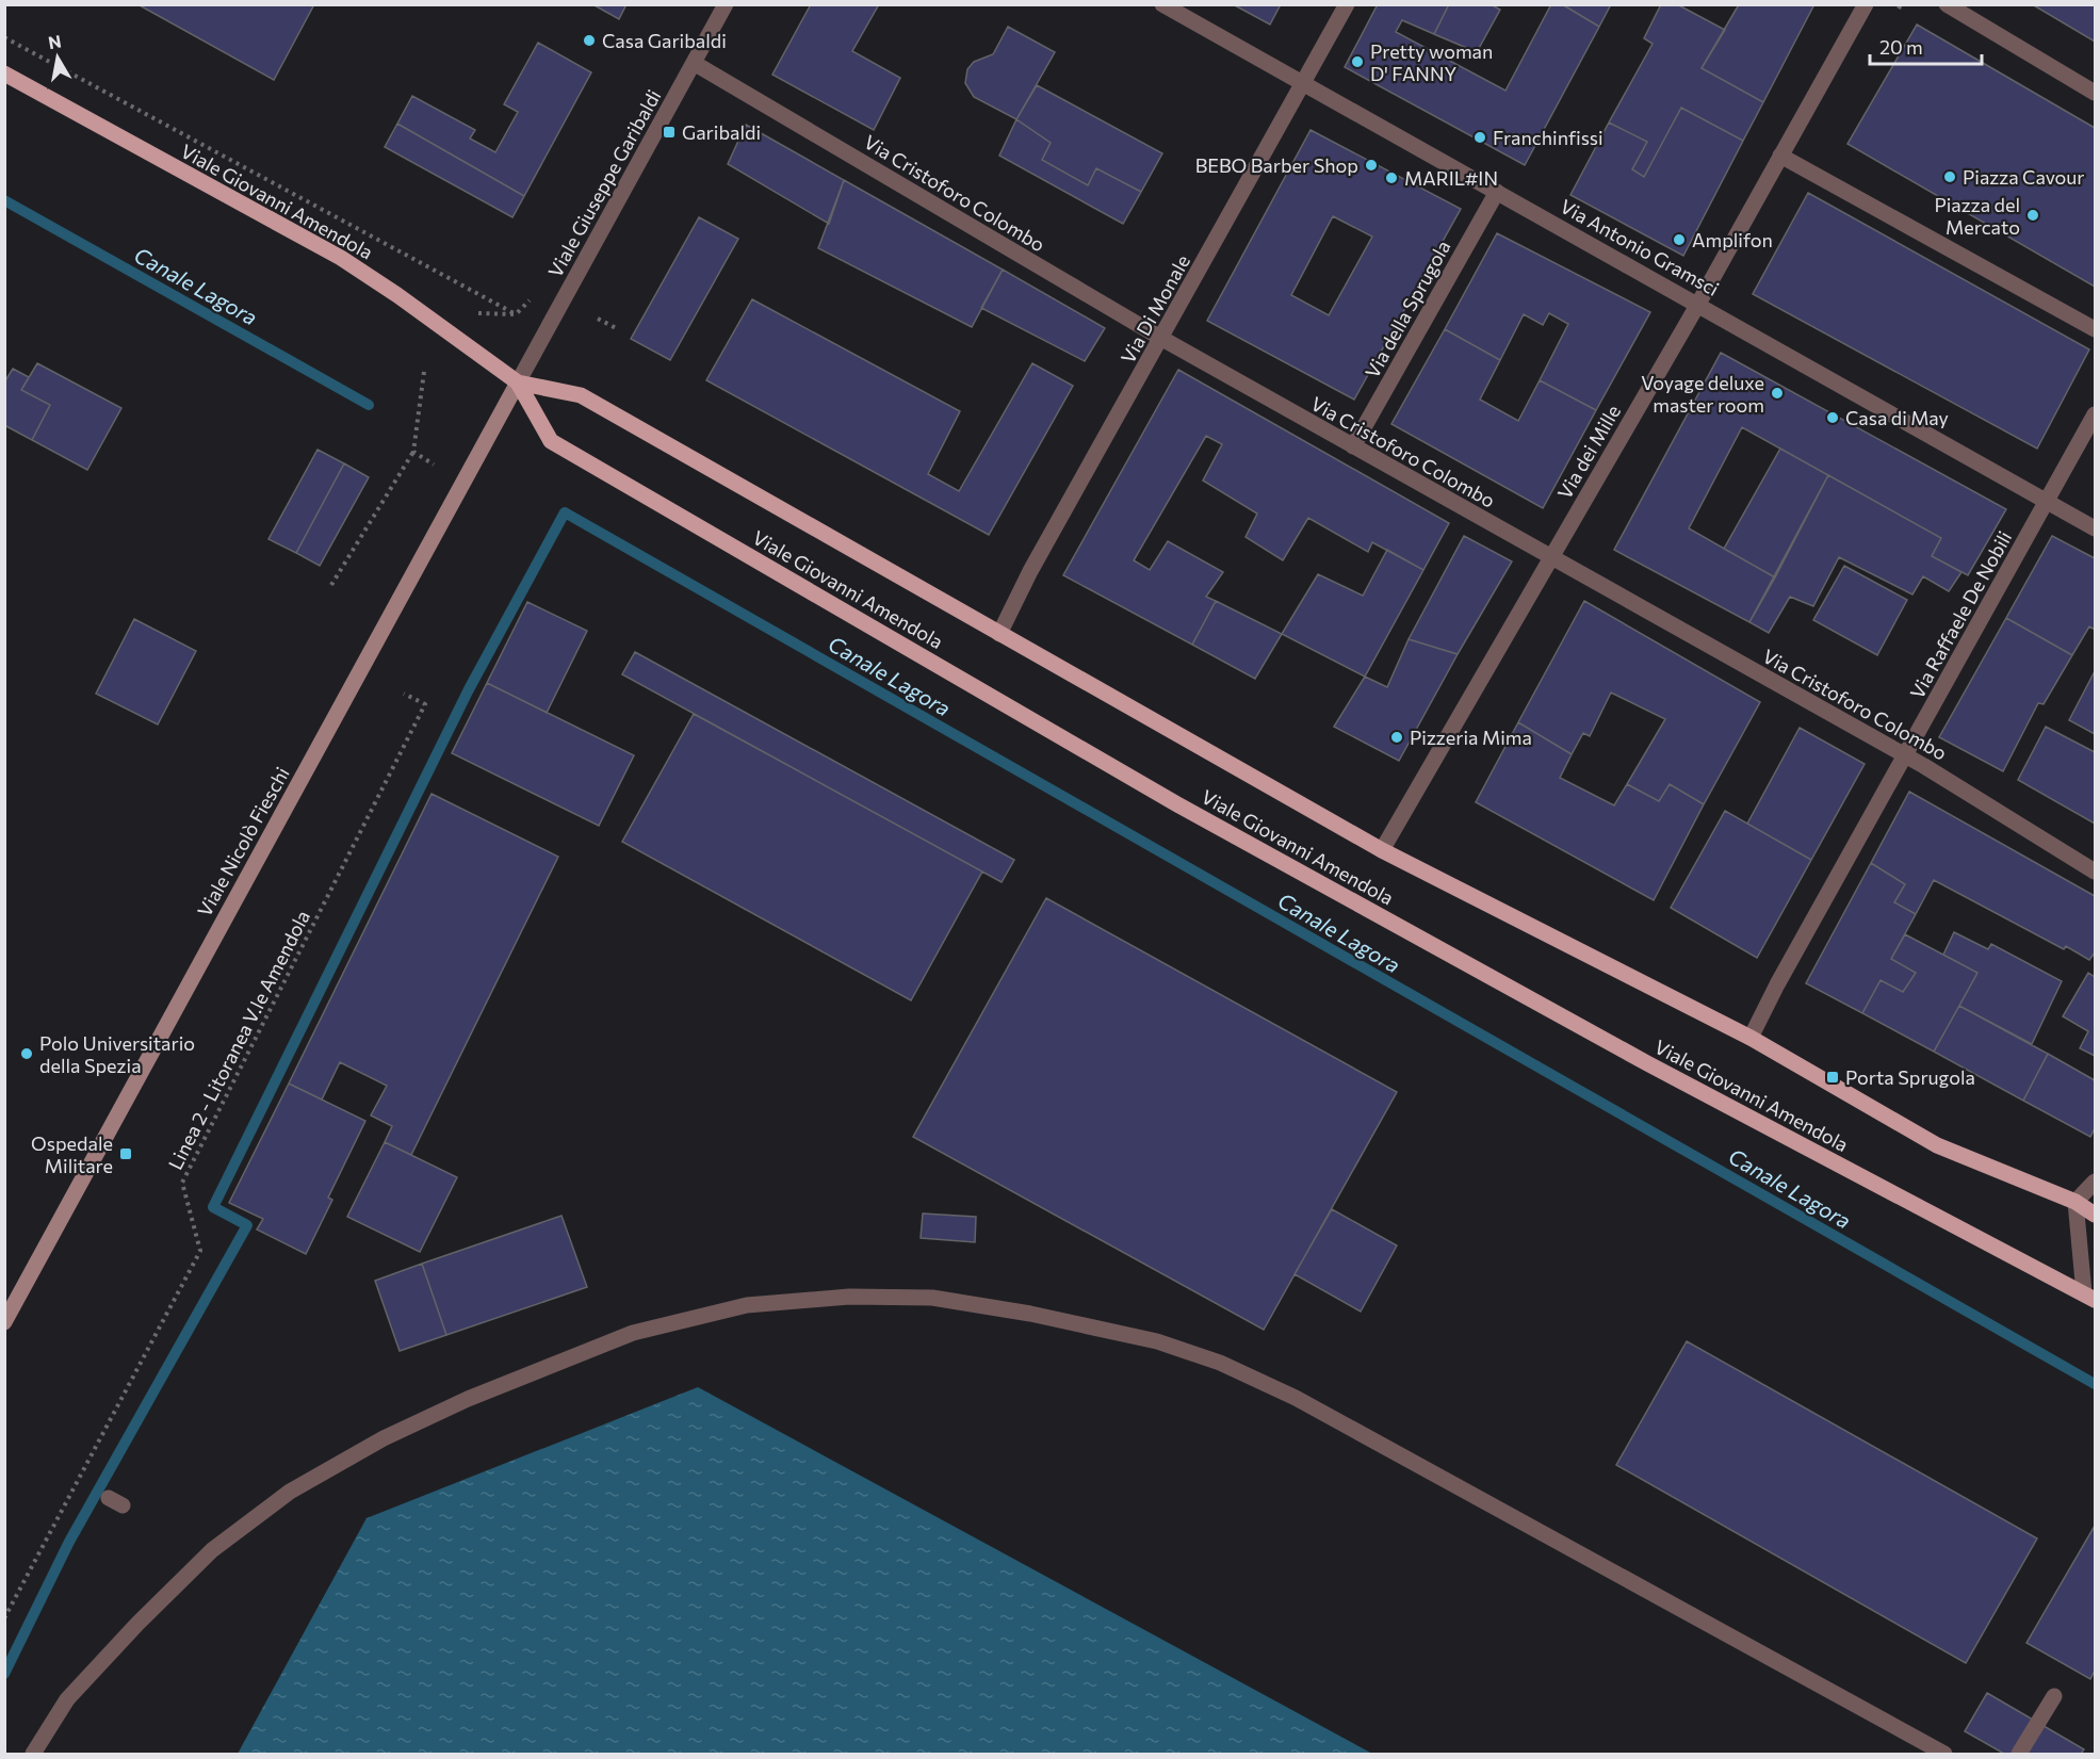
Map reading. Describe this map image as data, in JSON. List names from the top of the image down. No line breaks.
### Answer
{"streets":{"main road":["Viale Giovanni Amendola","Viale Nicolò Fieschi"],"street":["Viale Giuseppe Garibaldi","Via Cristoforo Colombo","Via Antonio Gramsci","Via Di Monale","Via della Sprugola","Via dei Mille","Via Raffaele De Nobili"],"path":["Linea 2 - Litoranea V.le Amendola"]},"crossings":[["Viale Giuseppe Garibaldi","Via Cristoforo Colombo"],["Viale Giuseppe Garibaldi","Viale Giovanni Amendola"],["Viale Giuseppe Garibaldi","Viale Nicolò Fieschi"],["Via Cristoforo Colombo","Via Di Monale"],["Via Cristoforo Colombo","Via della Sprugola"],["Via Cristoforo Colombo","Via dei Mille"],["Via Cristoforo Colombo","Via Raffaele De Nobili"],["Viale Giovanni Amendola","Via Di Monale"],["Viale Giovanni Amendola","Via dei Mille"],["Viale Giovanni Amendola","Via Raffaele De Nobili"],["Viale Giovanni Amendola","Viale Nicolò Fieschi"],["Via Antonio Gramsci","Via Di Monale"],["Via Antonio Gramsci","Via della Sprugola"],["Via Antonio Gramsci","Via dei Mille"],["Via Antonio Gramsci","Via Raffaele De Nobili"]],"water":["Canale Lagora"],"places":{"other":["Casa Garibaldi","Pretty woman D' FANNY","Franchinfissi","BEBO Barber Shop","Piazza Cavour","MARIL#IN","Piazza del Mercato","Amplifon","Voyage deluxe master room","Casa di May","Pizzeria Mima","Polo Universitario della Spezia"],"transit":["Garibaldi","Porta Sprugola","Ospedale Militare"]},"scale_bar":"20 m","north":"top"}
